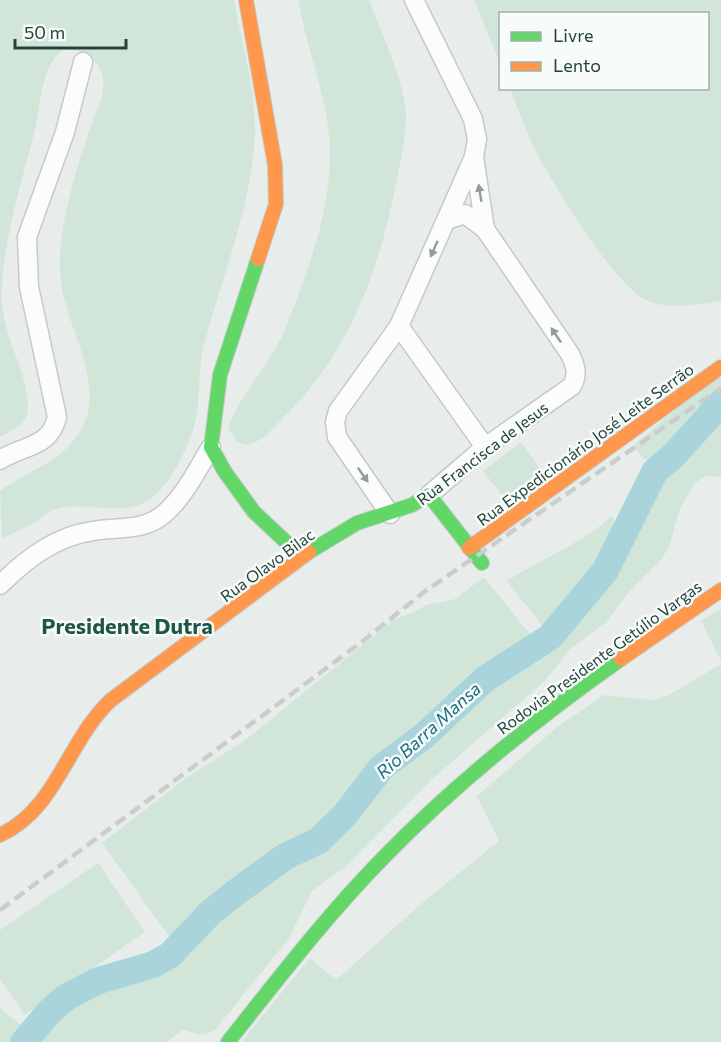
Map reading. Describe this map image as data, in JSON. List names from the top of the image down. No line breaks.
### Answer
{"streets":{"street":["Rua Expedicionário José Leite Serrão","Rua Francisca de Jesus","Rua Olavo Bilac","Rodovia Presidente Getúlio Vargas"]},"crossings":[["Rua Francisca de Jesus","Rua Olavo Bilac"]],"districts":["Presidente Dutra"],"water":["Rio Barra Mansa"],"legend":["Livre","Lento"],"scale_bar":"50 m"}
